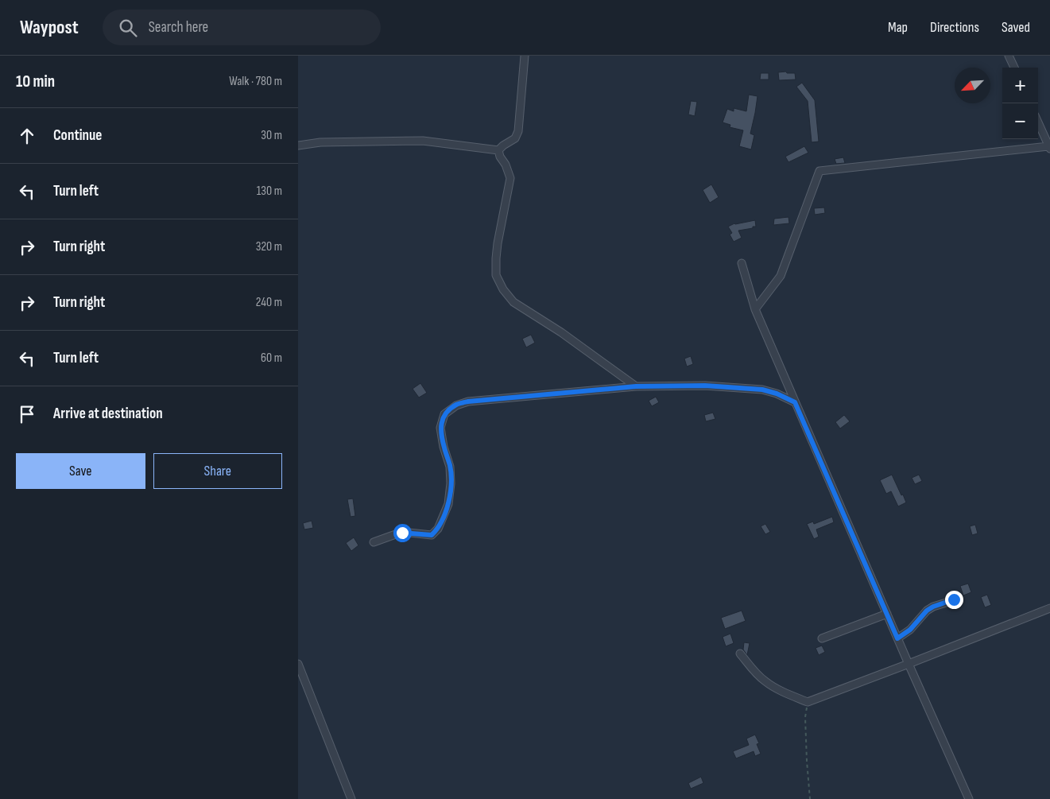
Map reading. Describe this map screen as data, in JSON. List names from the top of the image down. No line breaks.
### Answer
{"north":"bottom left","page":{"header":"Waypost","search":"Search here","nav":["Map","Directions","Saved"],"heading":["10 min","Walk · 780 m"],"map_buttons":["+","−"],"list":[["Continue","30 m"],["Turn left","130 m"],["Turn right","320 m"],["Turn right","240 m"],["Turn left","60 m"],"Arrive at destination"],"buttons":["Save","Share"]}}
